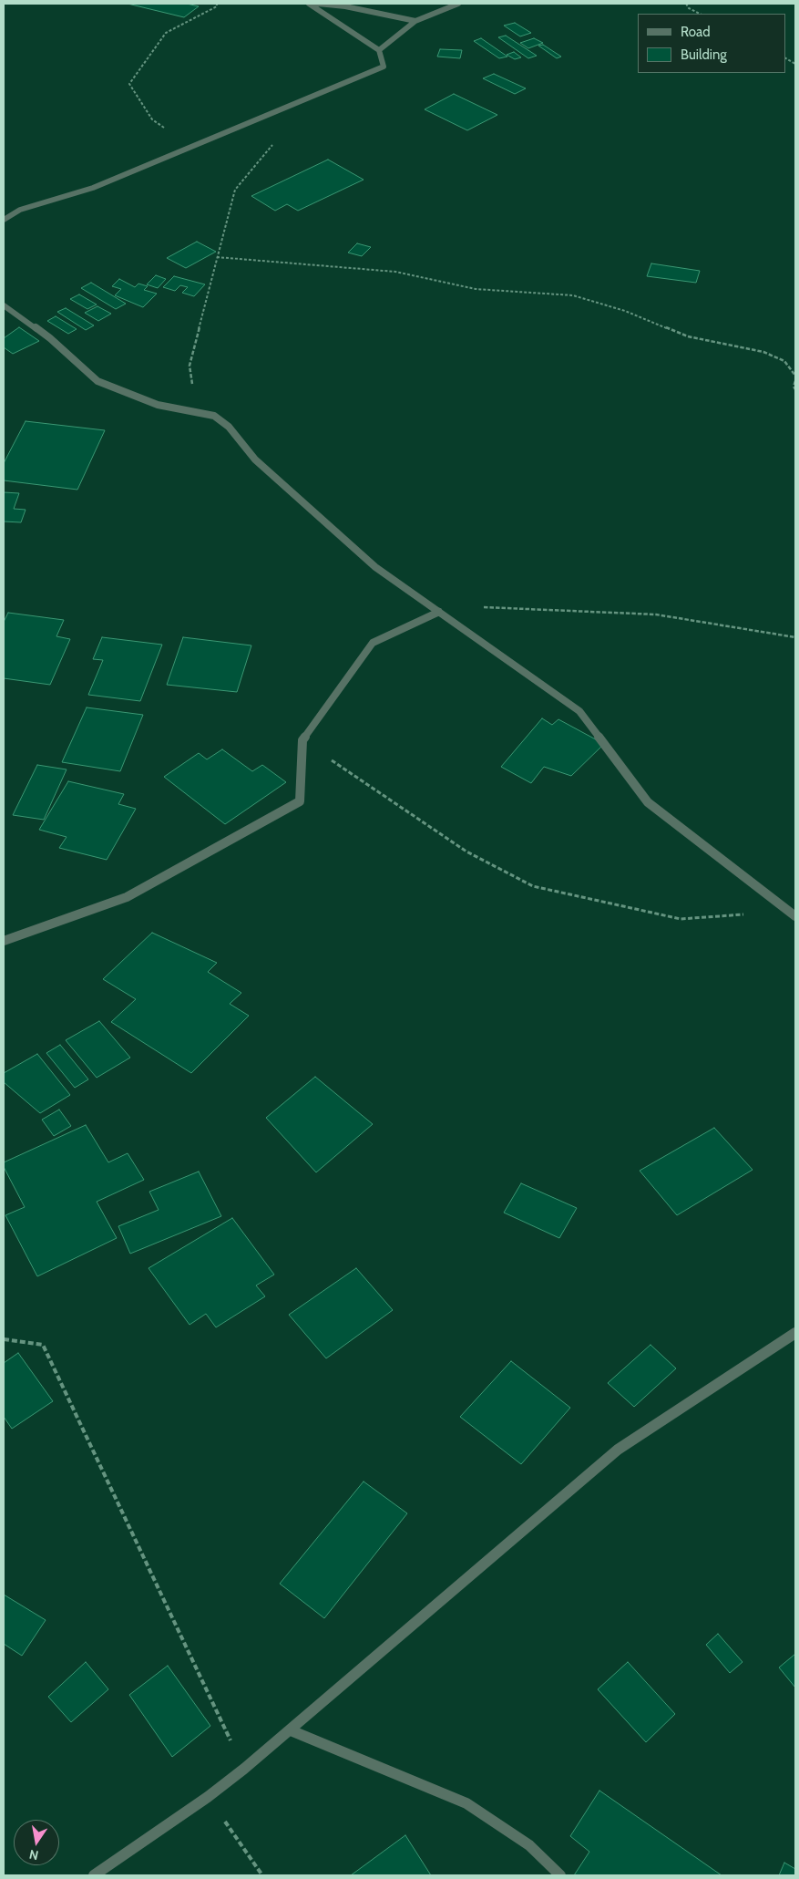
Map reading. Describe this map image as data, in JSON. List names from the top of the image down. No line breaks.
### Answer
{"legend":["Road","Building"],"north":"bottom"}
